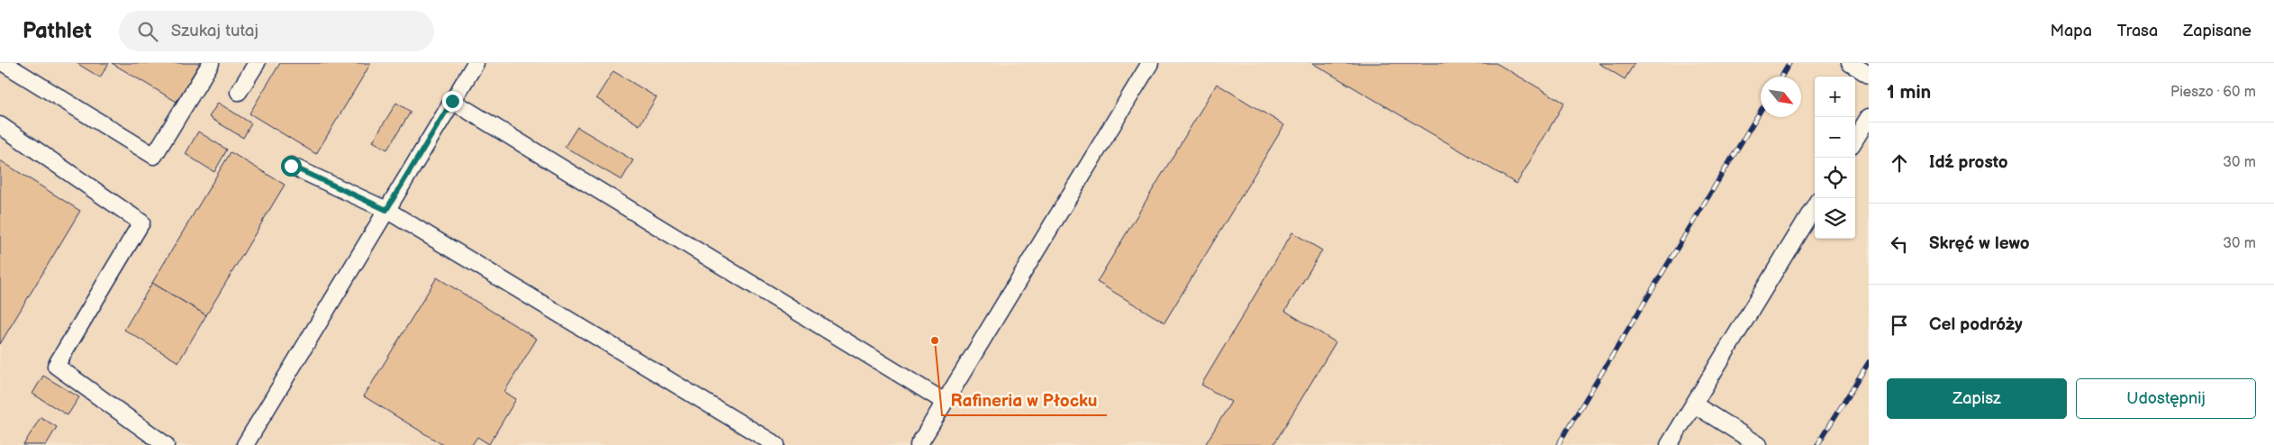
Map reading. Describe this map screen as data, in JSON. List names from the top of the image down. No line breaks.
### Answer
{"places":["Rafineria w Płocku"],"north":"bottom right","page":{"header":"Pathlet","search":"Szukaj tutaj","nav":["Mapa","Trasa","Zapisane"],"heading":["1 min","Pieszo · 60 m"],"map_buttons":["+","−"],"list":[["Idź prosto","30 m"],["Skręć w lewo","30 m"],"Cel podróży"],"buttons":["Zapisz","Udostępnij"]}}
